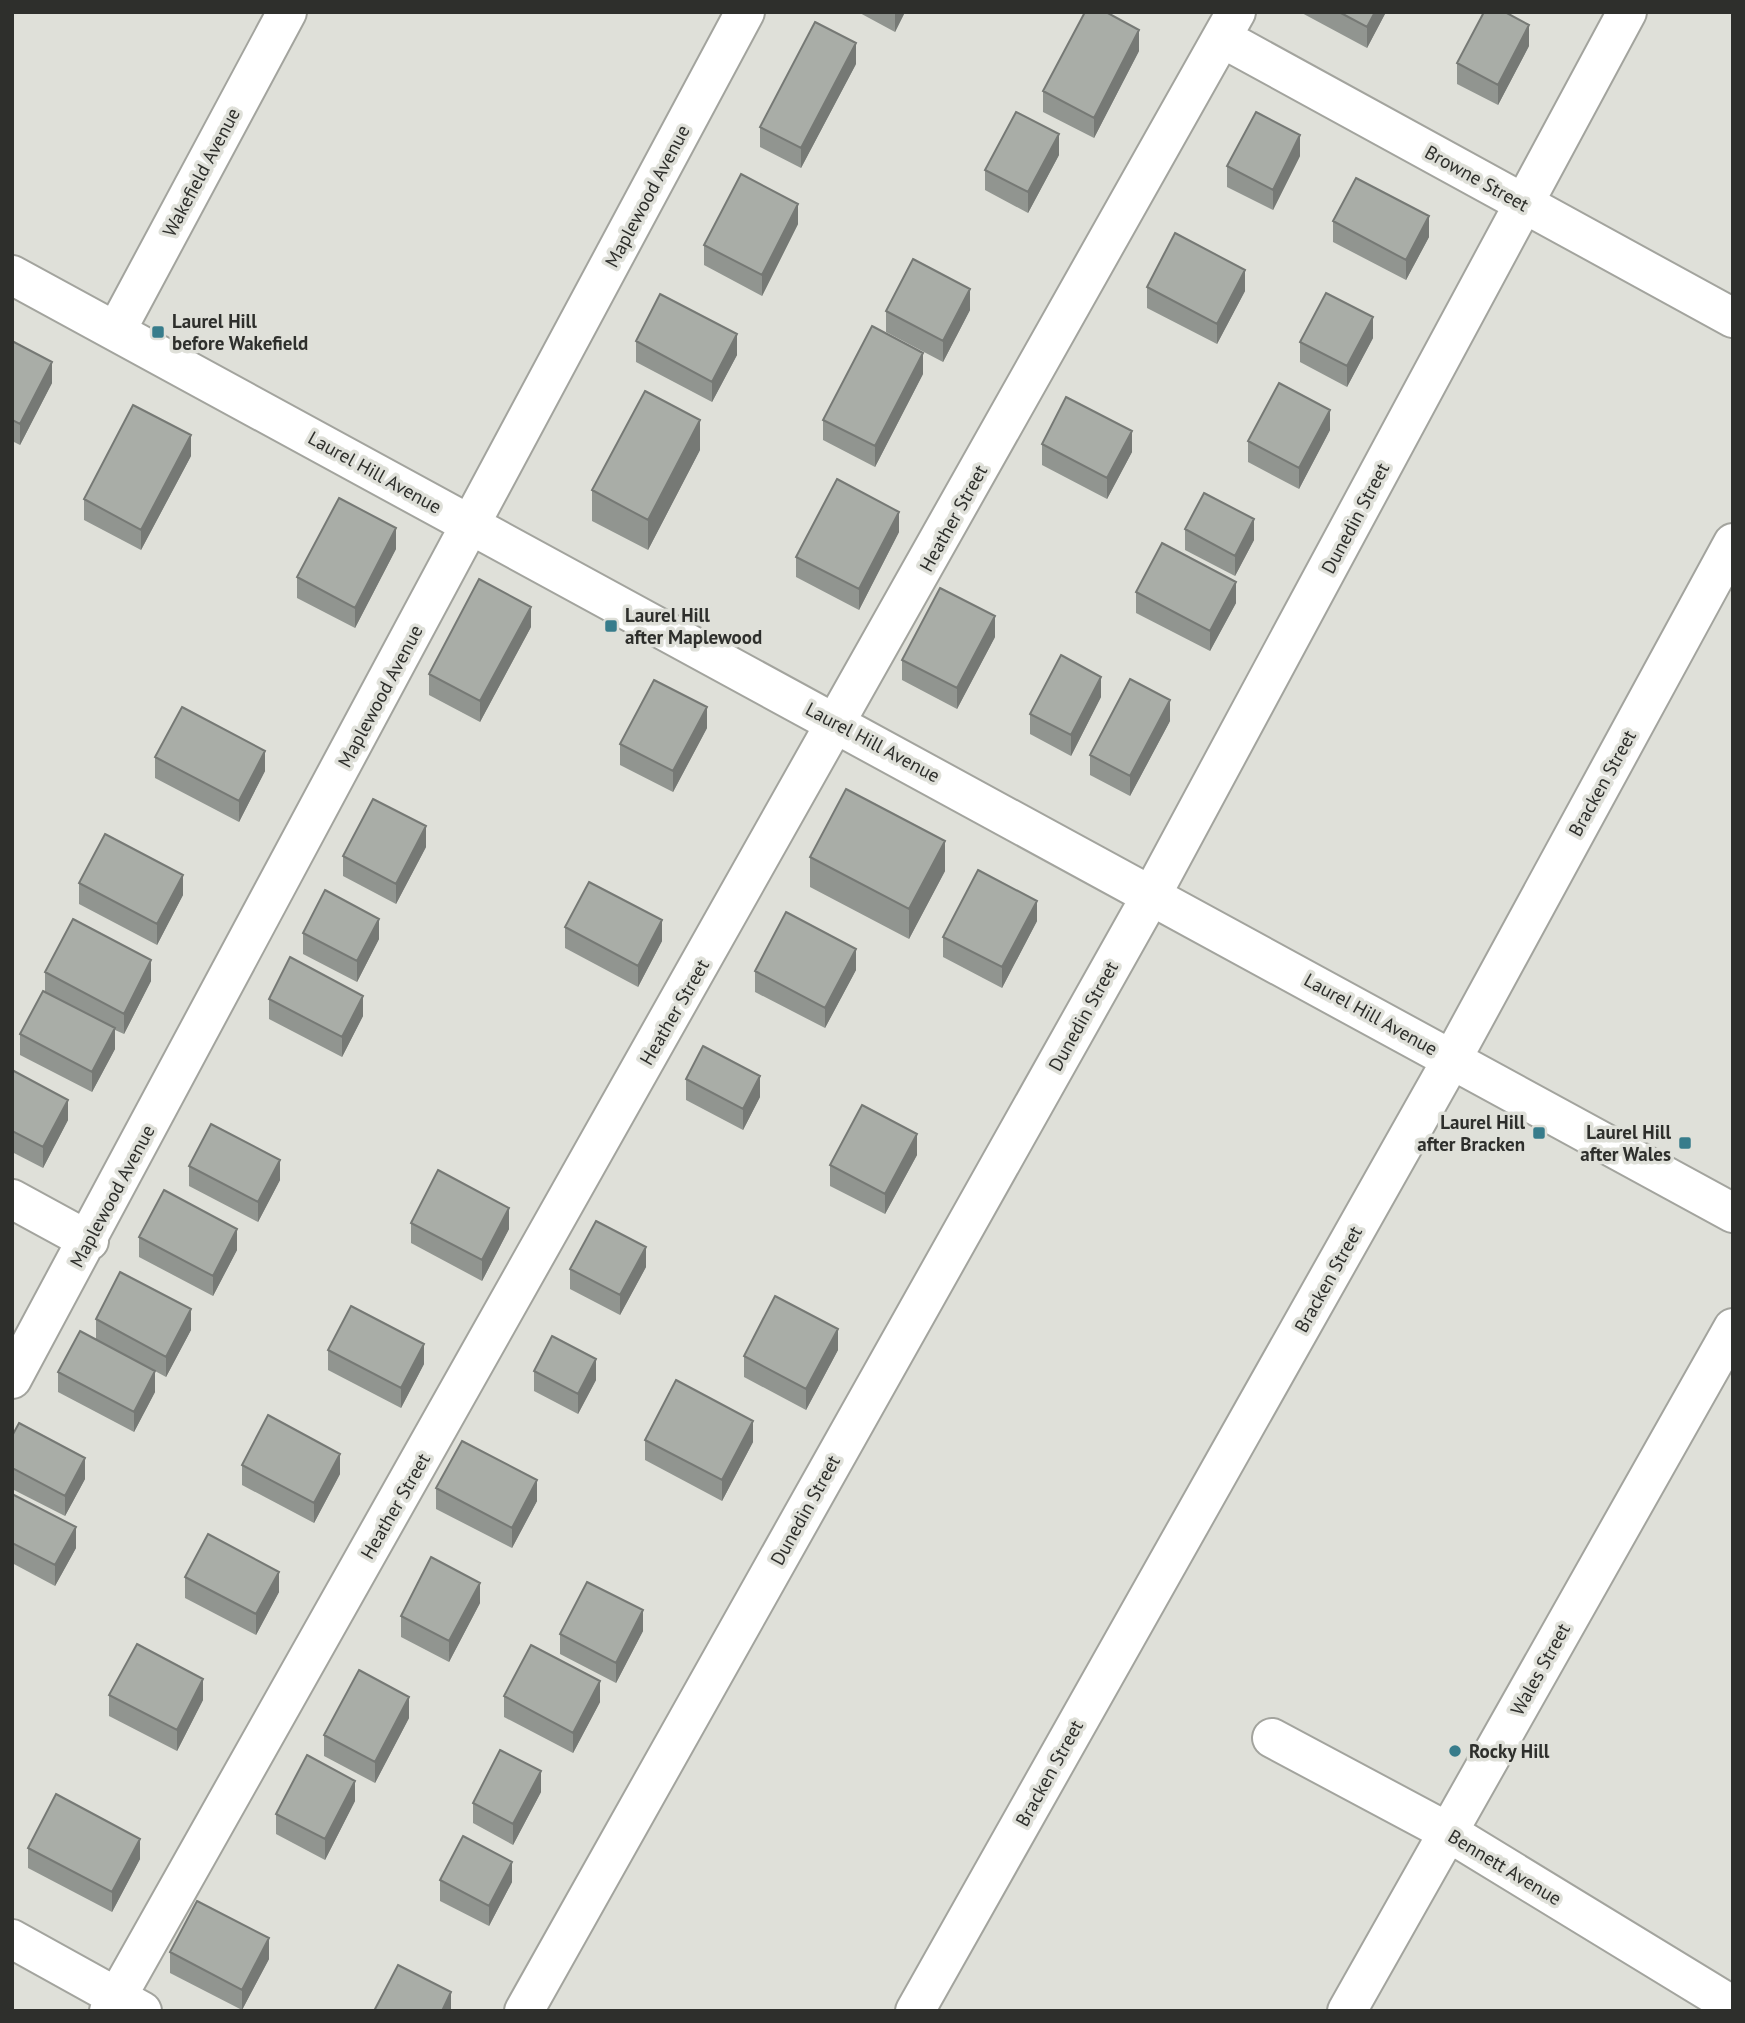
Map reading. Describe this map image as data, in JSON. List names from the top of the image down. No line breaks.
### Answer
{"streets":{"street":["Wakefield Avenue","Browne Street","Maplewood Avenue","Laurel Hill Avenue","Heather Street","Dunedin Street","Bracken Street","Wales Street","Bennett Avenue"]},"crossings":[["Wakefield Avenue","Laurel Hill Avenue"],["Browne Street","Heather Street"],["Browne Street","Dunedin Street"],["Maplewood Avenue","Laurel Hill Avenue"],["Laurel Hill Avenue","Heather Street"],["Laurel Hill Avenue","Dunedin Street"],["Laurel Hill Avenue","Bracken Street"],["Wales Street","Bennett Avenue"]],"places":{"transit":["Laurel Hill before Wakefield","Laurel Hill after Maplewood","Laurel Hill after Bracken","Laurel Hill after Wales"],"other":["Rocky Hill"]}}
